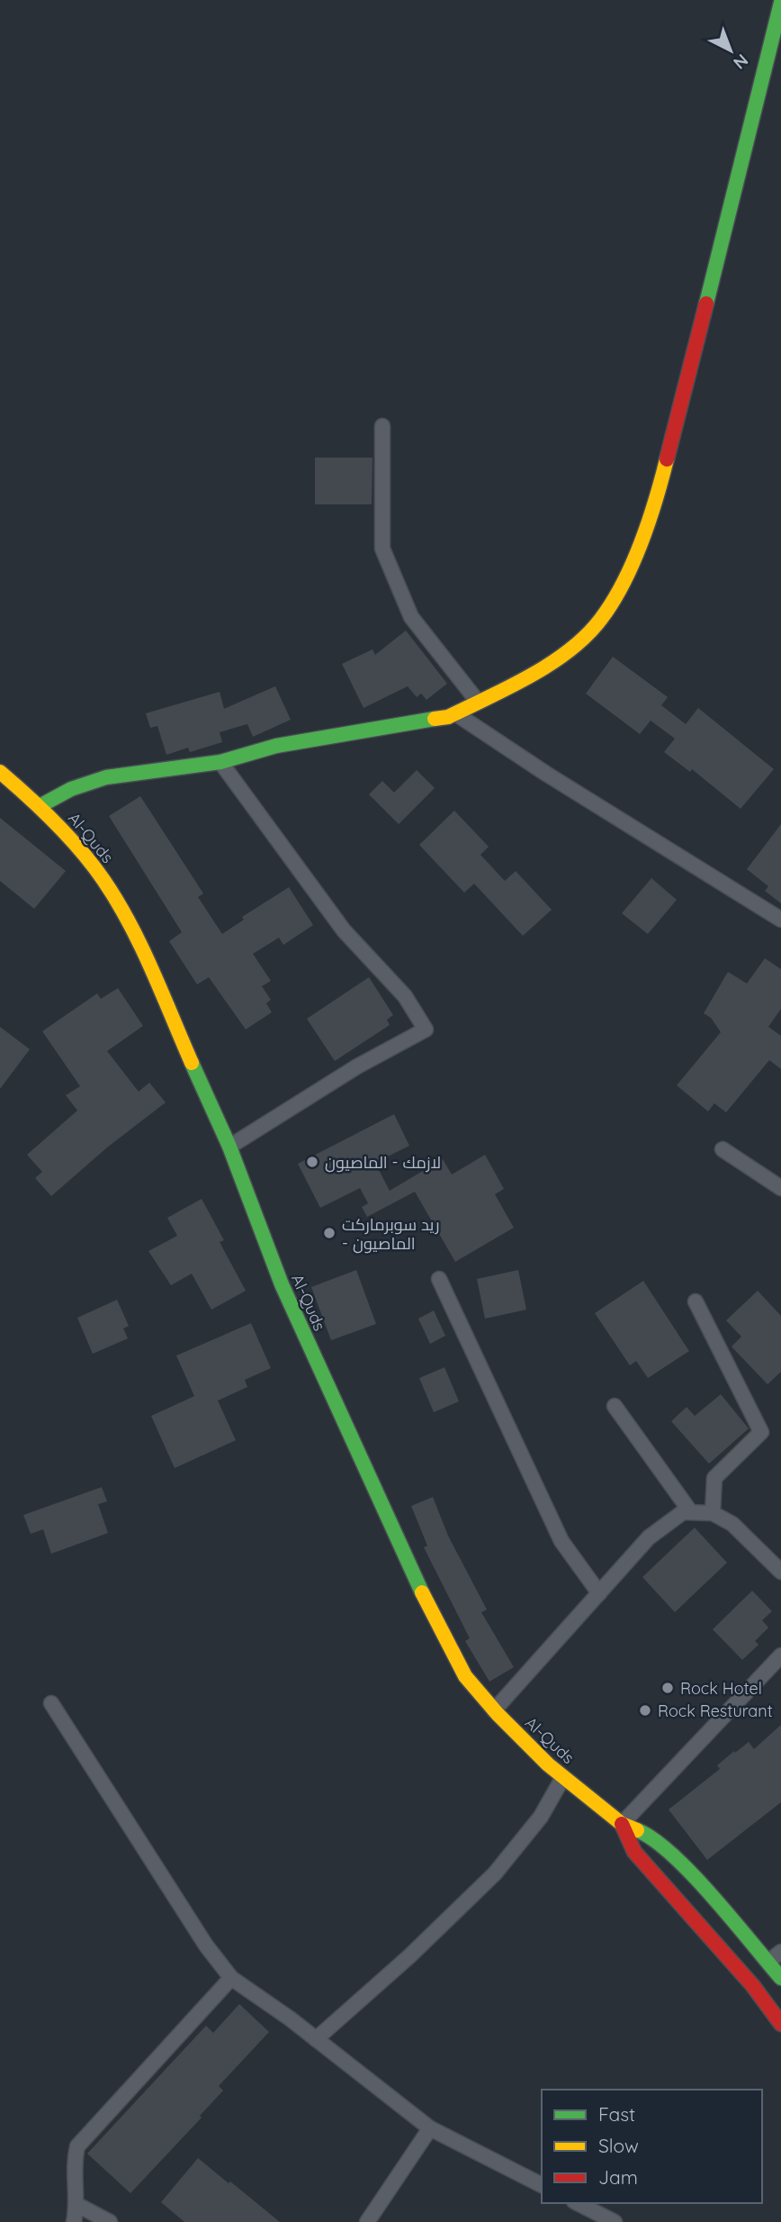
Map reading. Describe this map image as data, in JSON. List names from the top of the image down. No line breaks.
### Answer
{"streets":{"street":["Al-Quds"]},"places":["لازمك - الماصيون","ريد سوبرماركت - الماصيون","Rock Hotel","Rock Resturant"],"legend":["Fast","Slow","Jam"],"north":"bottom right"}
